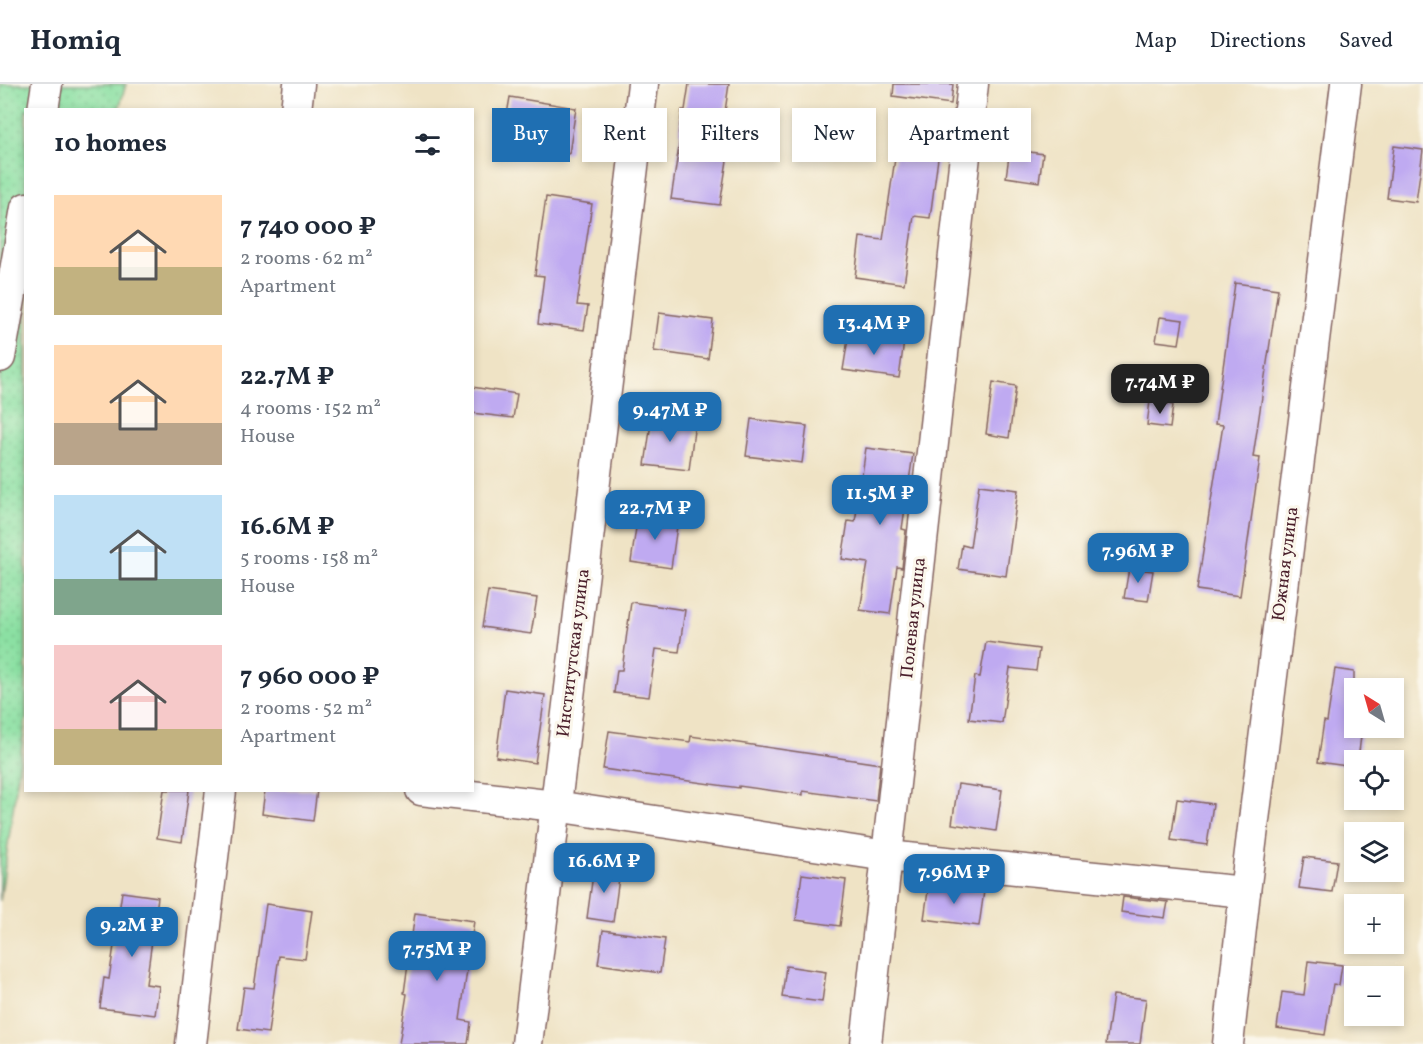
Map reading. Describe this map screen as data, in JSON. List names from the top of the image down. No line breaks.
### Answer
{"streets":{"lane":["Южная улица","Полевая улица","Институтская улица"]},"north":"top left","page":{"header":"Homiq","nav":["Map","Directions","Saved"],"chip":["Buy","Rent","Filters","New","Apartment"],"heading":"10 homes","list":[{"name":"7 740 000 ₽","note":"2 rooms · 62 m² · Apartment"},{"name":"22.7M ₽","note":"4 rooms · 152 m² · House"},{"name":"16.6M ₽","note":"5 rooms · 158 m² · House"},{"name":"7 960 000 ₽","note":"2 rooms · 52 m² · Apartment"}],"price":["13.4M ₽","7.74M ₽","9.47M ₽","11.5M ₽","22.7M ₽","7.96M ₽","16.6M ₽","7.96M ₽","9.2M ₽","7.75M ₽"],"map_buttons":["+","−"]}}
